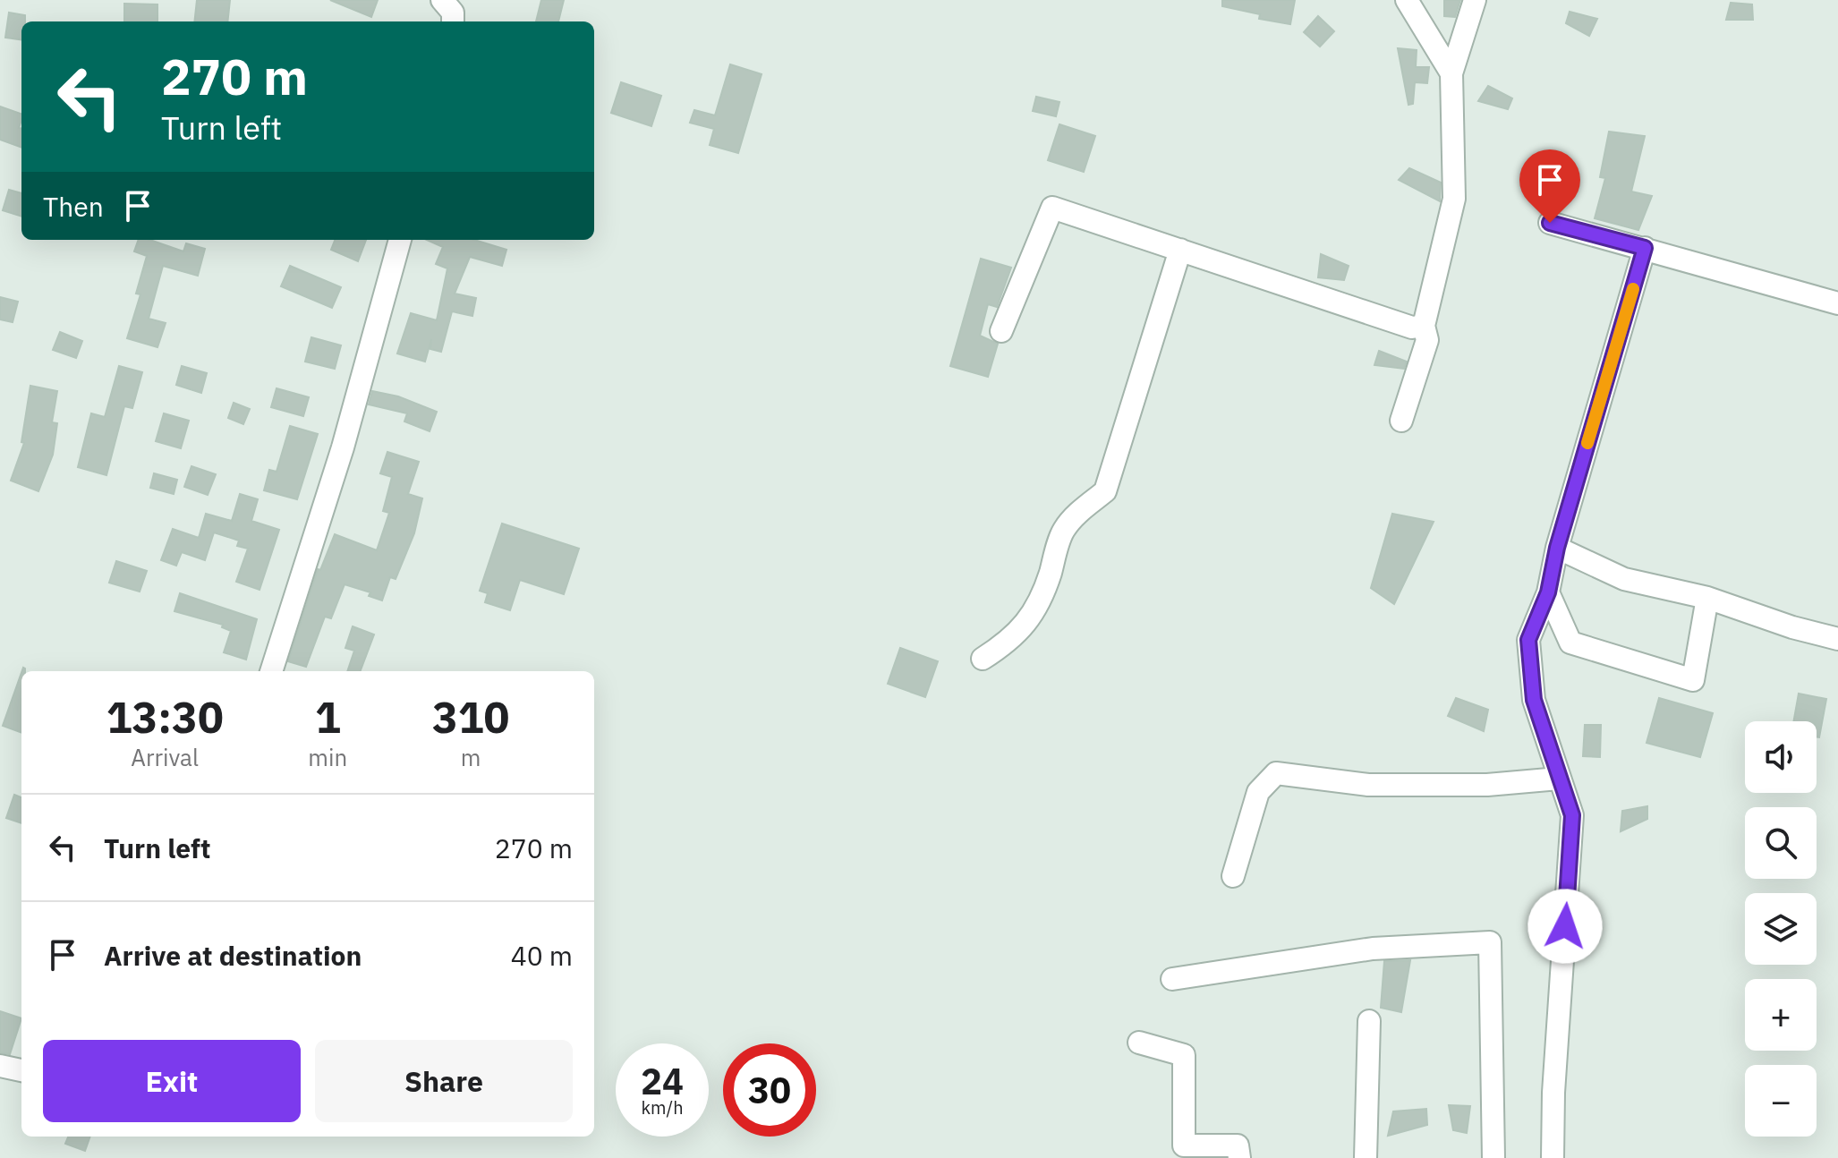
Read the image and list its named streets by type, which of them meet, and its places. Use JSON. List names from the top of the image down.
{
  "page": {
    "turn": ["270 m", "Turn left"],
    "then": "Then",
    "eta": [
      "13:30",
      "Arrival",
      "1",
      "min",
      "310",
      "m"
    ],
    "map_buttons": ["+", "−"],
    "list": [
      {
        "name": "Turn left",
        "value": "270 m"
      },
      {
        "name": "Arrive at destination",
        "value": "40 m"
      }
    ],
    "buttons": ["Exit", "Share"],
    "speed": "24 km/h",
    "limit": "30"
  }
}
